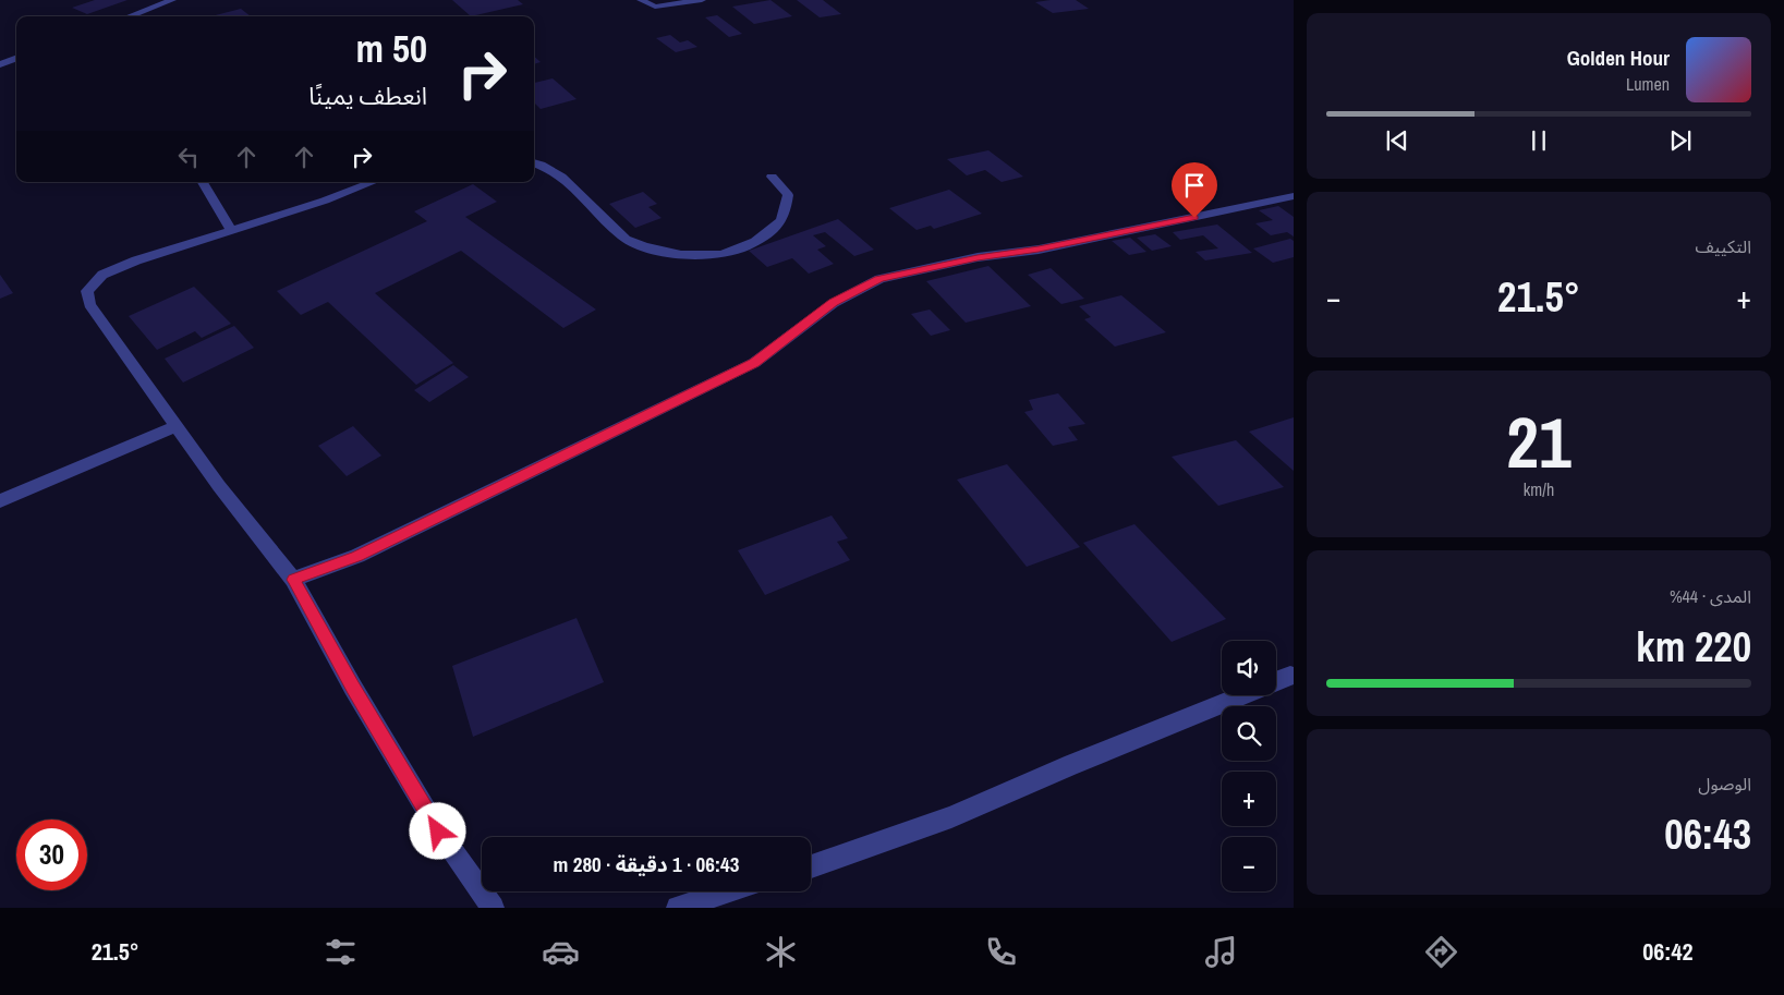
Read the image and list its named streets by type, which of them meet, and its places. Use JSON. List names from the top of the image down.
{
  "page": {
    "turn": ["50 m", "انعطف يمينًا"],
    "song": ["Golden Hour", "Lumen"],
    "tile": [
      "التكييف",
      ["21", "km/h"],
      ["المدى · 44%", "220 km"],
      ["الوصول", "06:43"]
    ],
    "heat": ["−", "21.5°", "+"],
    "map_buttons": ["+", "−"],
    "limit": "30",
    "trip": "06:43 · 1 دقيقة · 280 m",
    "tabs": ["06:42", "21.5°"]
  }
}
